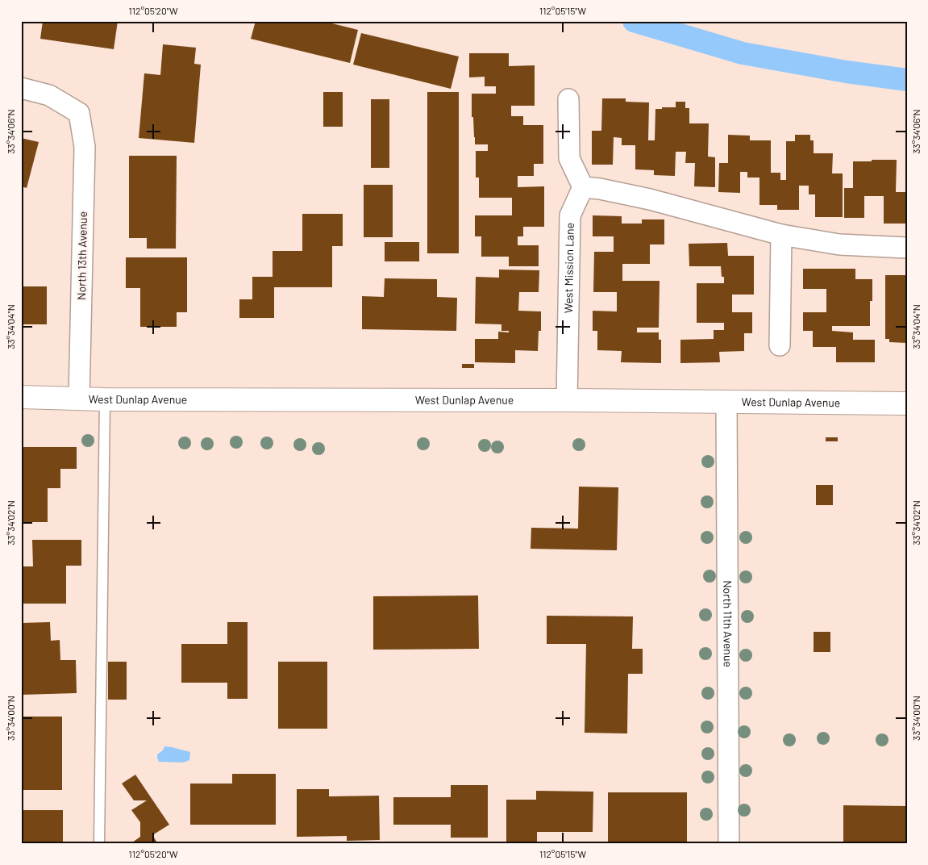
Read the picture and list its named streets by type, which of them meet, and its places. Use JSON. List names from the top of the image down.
{
  "streets": {
    "main road": ["West Dunlap Avenue"],
    "street": ["North 13th Avenue", "West Mission Lane", "North 11th Avenue"]
  },
  "crossings": [
    ["North 13th Avenue", "West Dunlap Avenue"],
    ["West Mission Lane", "West Dunlap Avenue"],
    ["West Dunlap Avenue", "North 11th Avenue"]
  ],
  "coordinates": [
    "112°05'20\"W",
    "112°05'15\"W",
    "33°34'06\"N",
    "33°34'04\"N",
    "33°34'02\"N",
    "33°34'00\"N"
  ]
}
